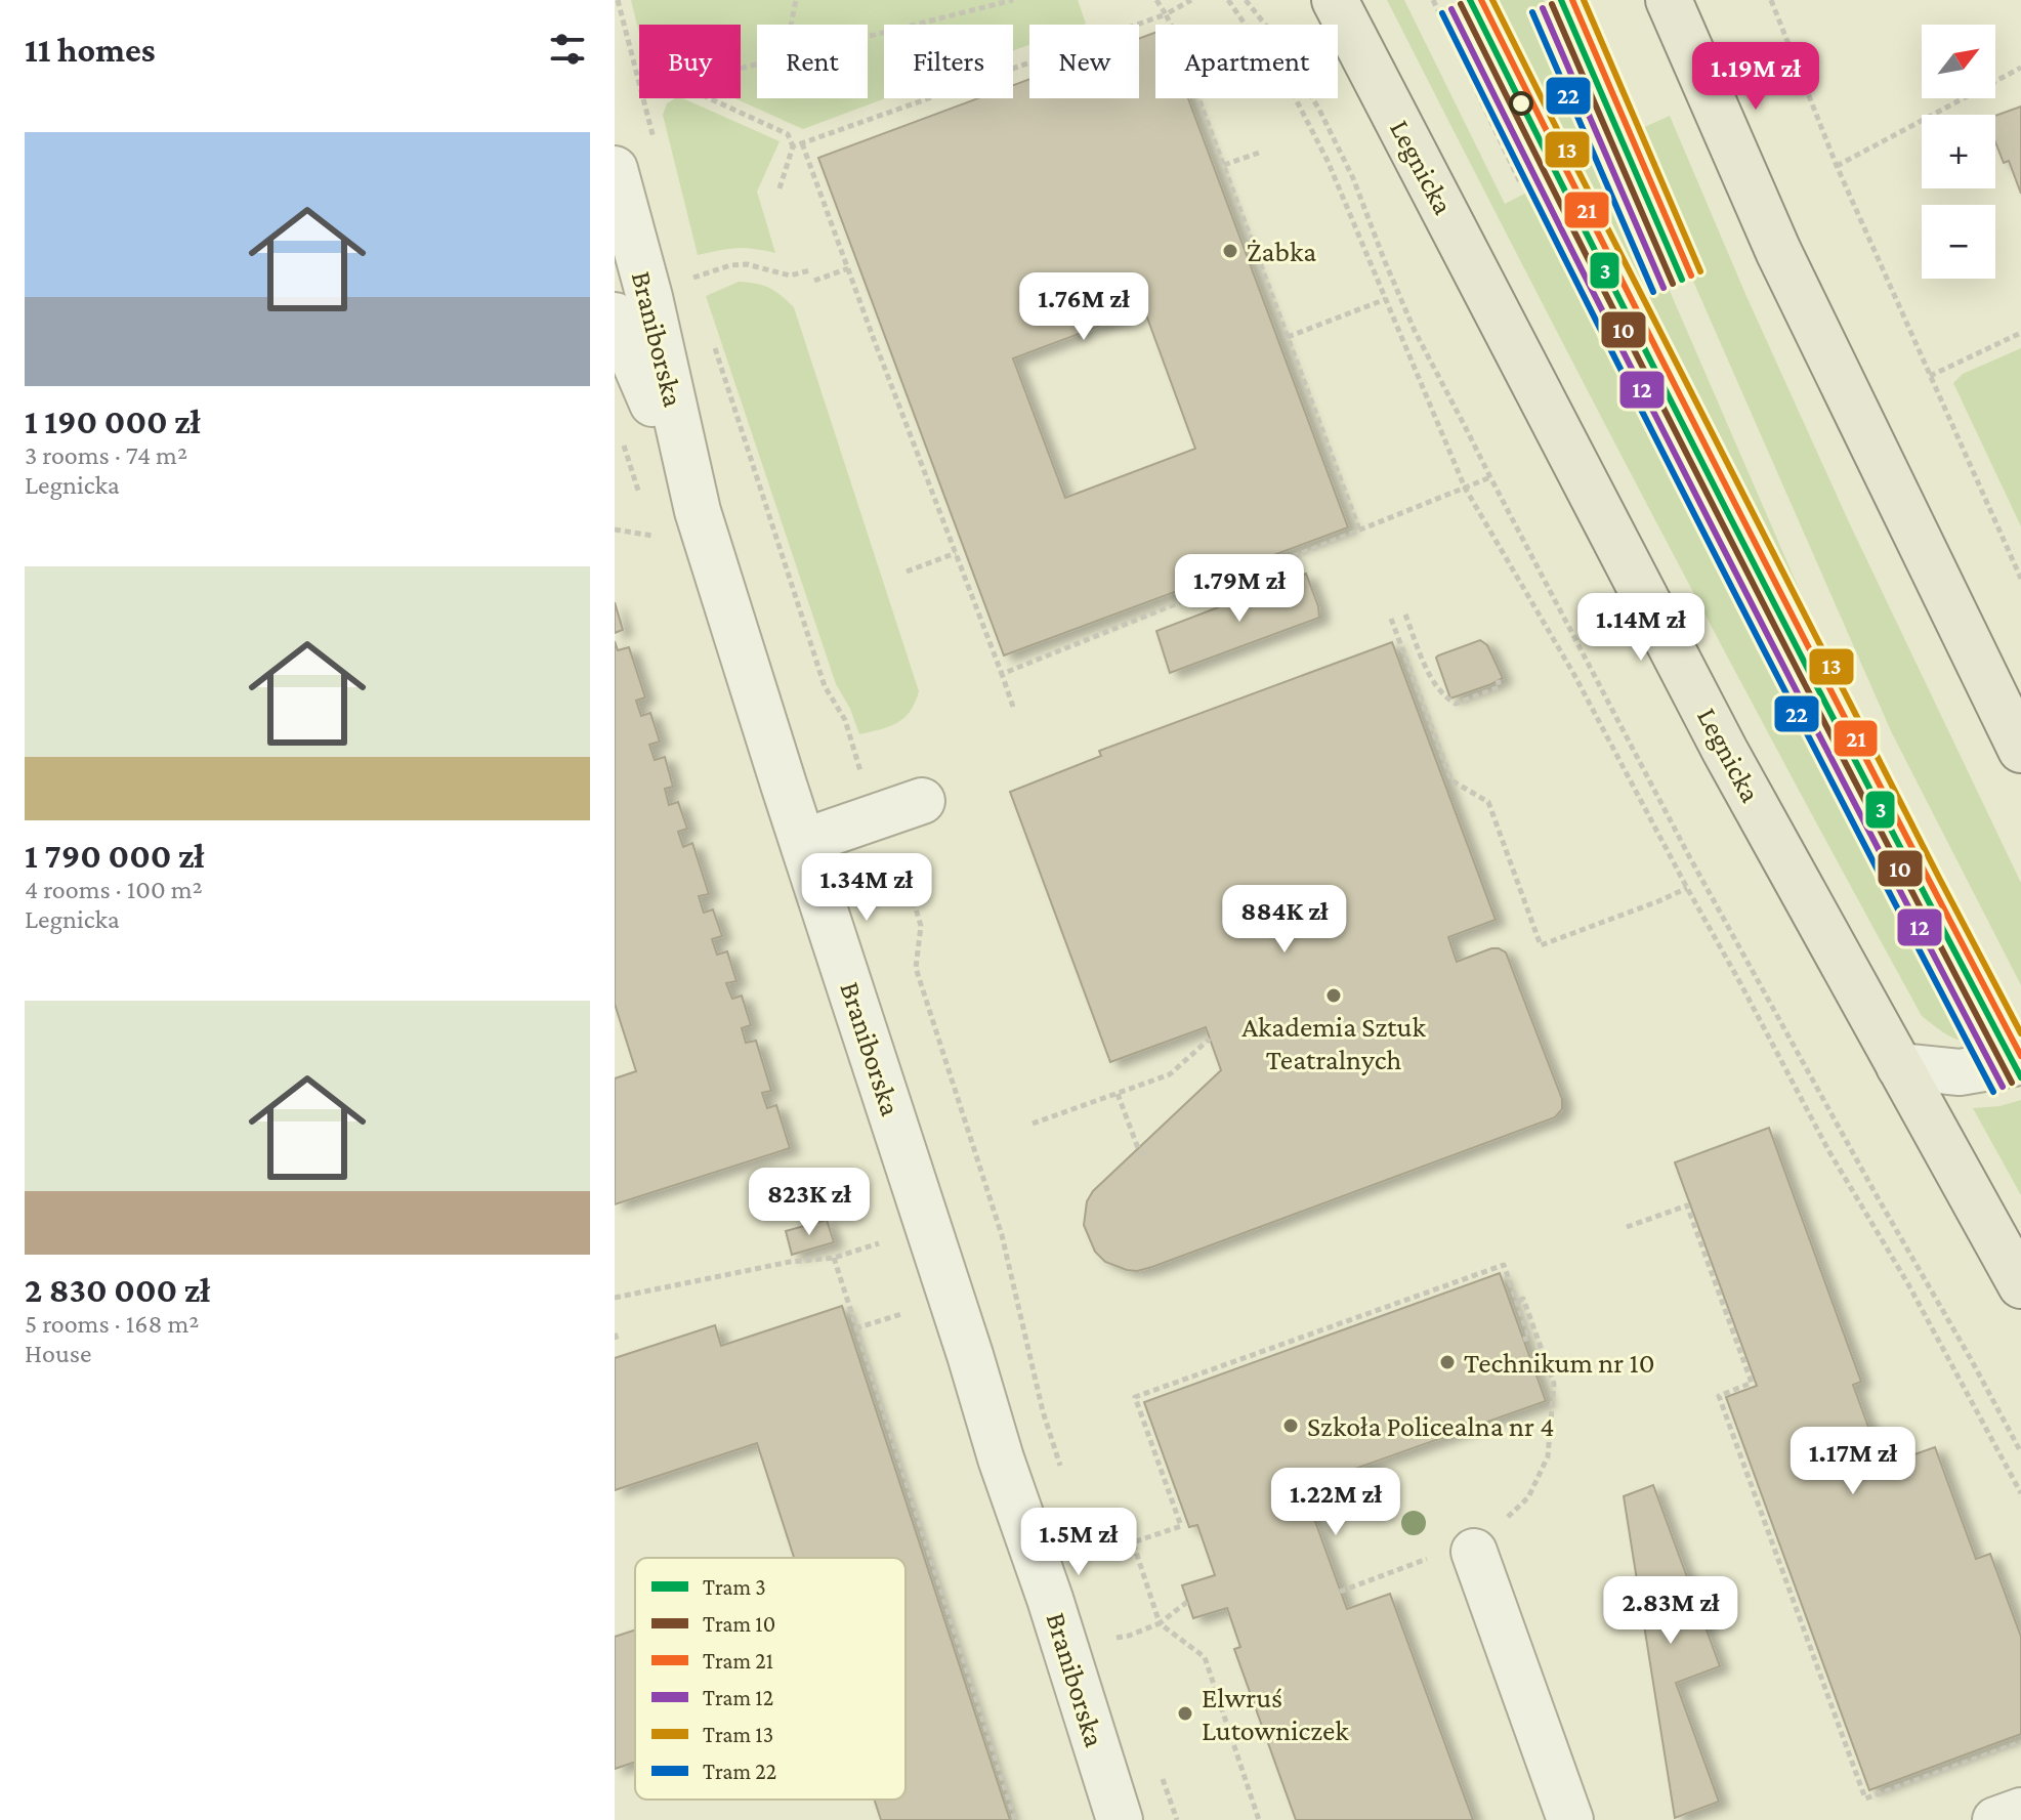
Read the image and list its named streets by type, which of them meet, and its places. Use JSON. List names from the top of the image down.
{
  "streets": {
    "main road": ["Legnicka"],
    "street": ["Braniborska"]
  },
  "places": [
    "Żabka",
    "Akademia Sztuk Teatralnych",
    "Technikum nr 10",
    "Szkoła Policealna nr 4",
    "Elwruś Lutowniczek"
  ],
  "lines": [
    "tram line 3",
    "tram line 21",
    "tram line 13",
    "tram line 10",
    "tram line 12",
    "tram line 22"
  ],
  "legend": [
    "Tram 3",
    "Tram 10",
    "Tram 21",
    "Tram 12",
    "Tram 13",
    "Tram 22"
  ],
  "north": "top right",
  "page": {
    "heading": "11 homes",
    "map_buttons": ["+", "−"],
    "chip": [
      "Buy",
      "Rent",
      "Filters",
      "New",
      "Apartment"
    ],
    "price": [
      "1.19M zł",
      "1.76M zł",
      "1.79M zł",
      "1.14M zł",
      "1.34M zł",
      "884K zł",
      "823K zł",
      "1.17M zł",
      "1.22M zł",
      "1.5M zł",
      "2.83M zł"
    ],
    "list": [
      {
        "name": "1 190 000 zł",
        "note": "3 rooms · 74 m² · Legnicka"
      },
      {
        "name": "1 790 000 zł",
        "note": "4 rooms · 100 m² · Legnicka"
      },
      {
        "name": "2 830 000 zł",
        "note": "5 rooms · 168 m² · House"
      }
    ]
  }
}
